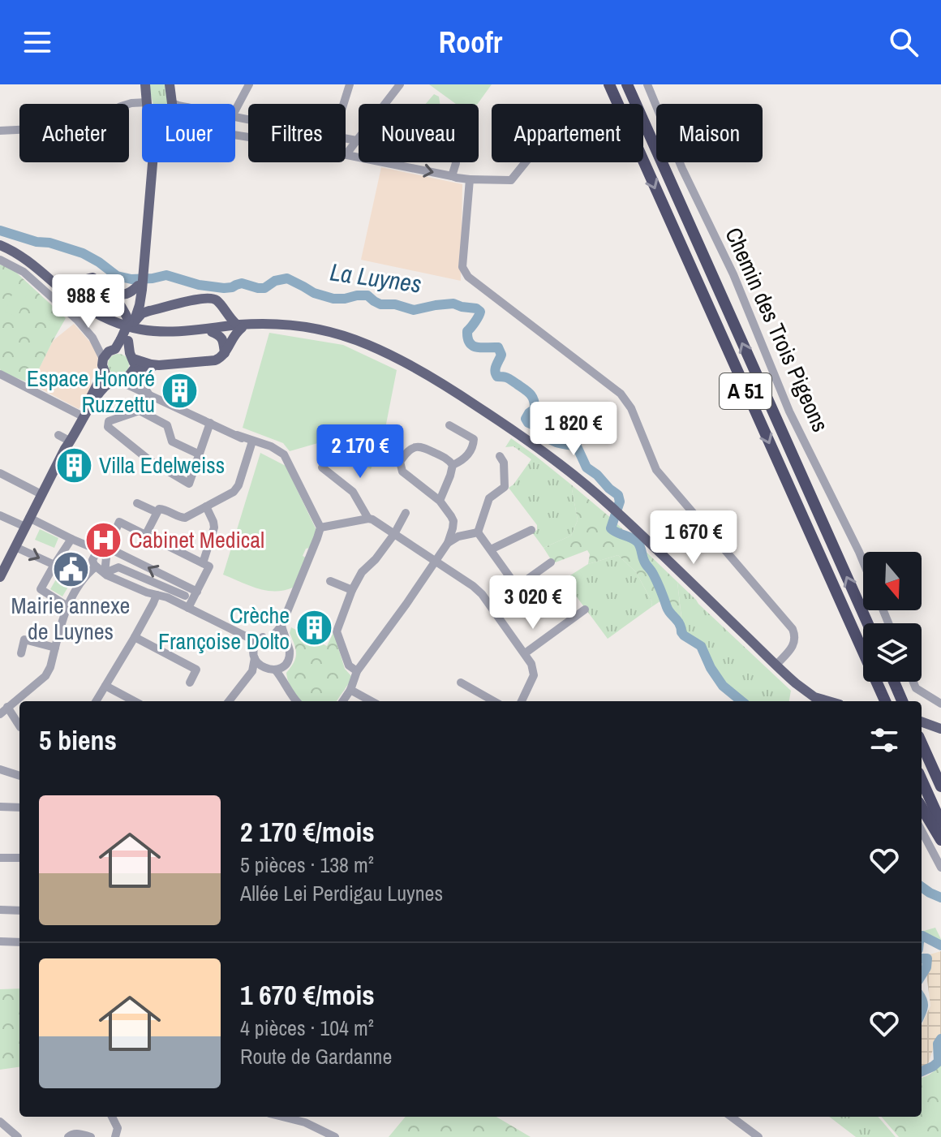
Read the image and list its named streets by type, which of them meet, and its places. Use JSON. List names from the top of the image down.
{
  "streets": {
    "highway": ["A 51"],
    "street": ["Chemin des Trois Pigeons"]
  },
  "water": ["La Luynes"],
  "places": {
    "building": ["Espace Honoré Ruzzettu", "Villa Edelweiss", "Crèche Françoise Dolto"],
    "hospital": ["Cabinet Medical"],
    "public building": ["Mairie annexe de Luynes"]
  },
  "north": "bottom",
  "page": {
    "header": "Roofr",
    "chip": [
      "Acheter",
      "Louer",
      "Filtres",
      "Nouveau",
      "Appartement",
      "Maison"
    ],
    "price": [
      "988 €",
      "1 820 €",
      "2 170 €",
      "1 670 €",
      "3 020 €"
    ],
    "heading": "5 biens",
    "list": [
      {
        "name": "2 170 €/mois",
        "note": "5 pièces · 138 m² · Allée Lei Perdigau Luynes"
      },
      {
        "name": "1 670 €/mois",
        "note": "4 pièces · 104 m² · Route de Gardanne"
      }
    ]
  }
}
